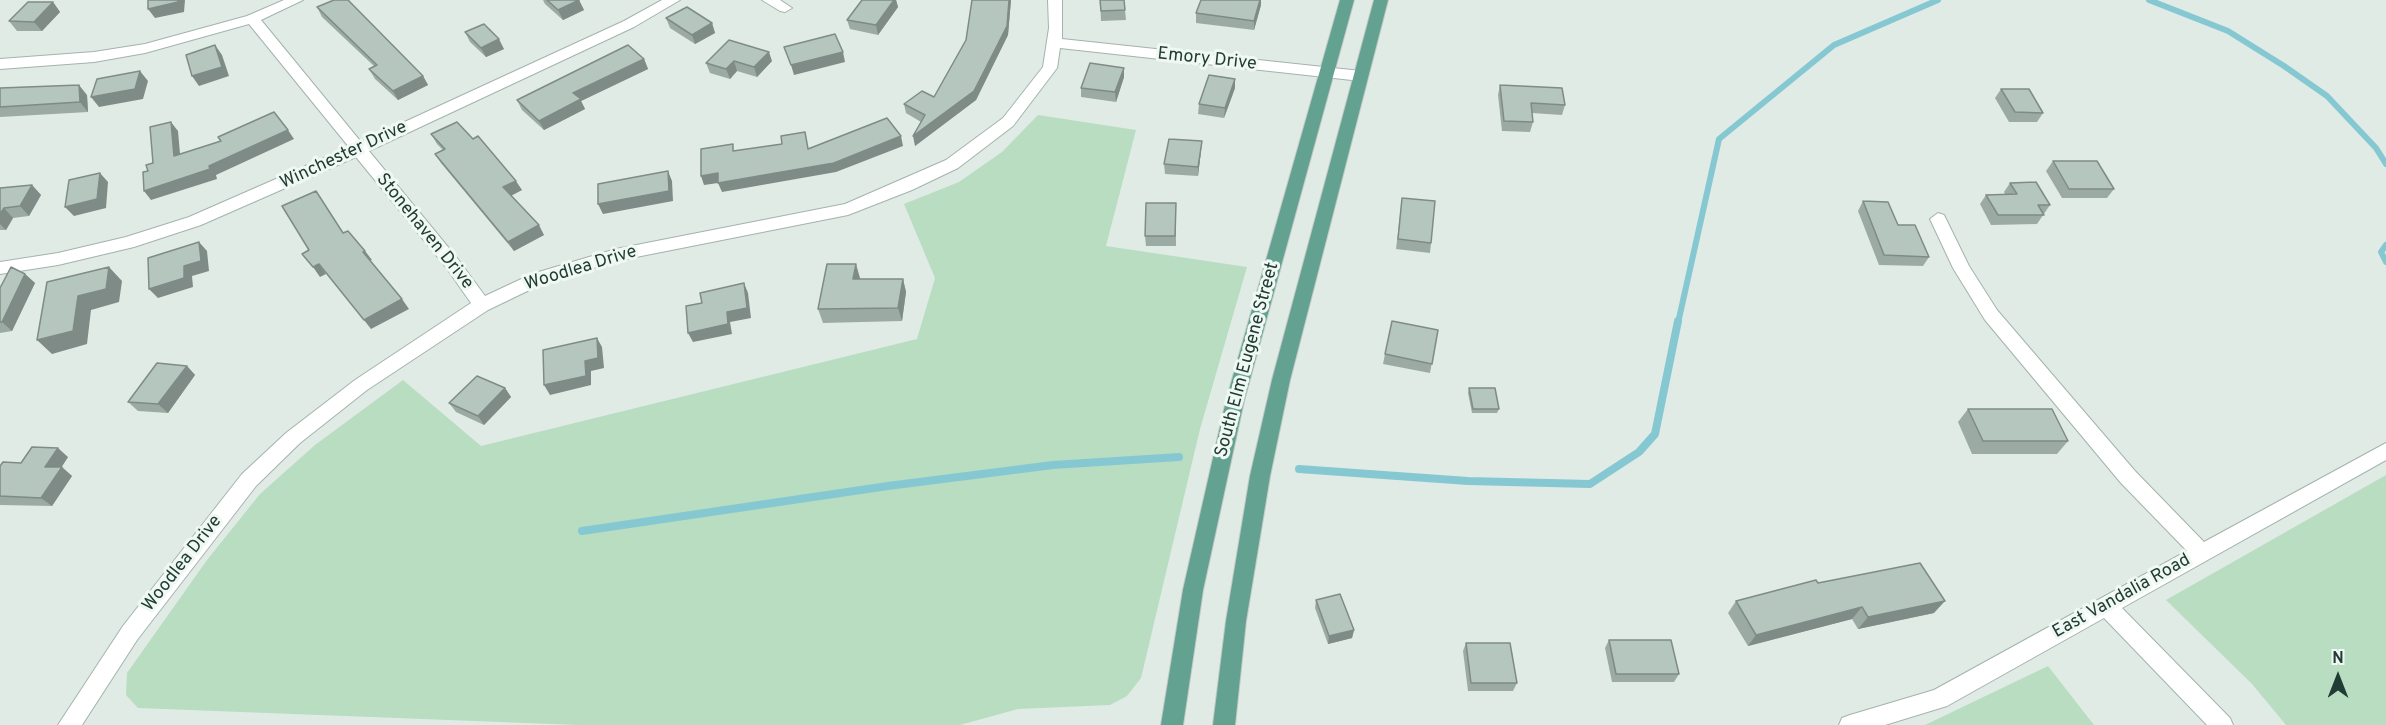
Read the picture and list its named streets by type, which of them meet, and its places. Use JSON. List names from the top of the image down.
{
  "streets": {
    "main road": ["South Elm Eugene Street"],
    "street": [
      "Emory Drive",
      "Winchester Drive",
      "Stonehaven Drive",
      "Woodlea Drive",
      "East Vandalia Road"
    ]
  },
  "crossings": [
    ["Emory Drive", "Woodlea Drive"],
    ["Emory Drive", "South Elm Eugene Street"],
    ["Winchester Drive", "Stonehaven Drive"],
    ["Stonehaven Drive", "Woodlea Drive"]
  ],
  "north": "top"
}
